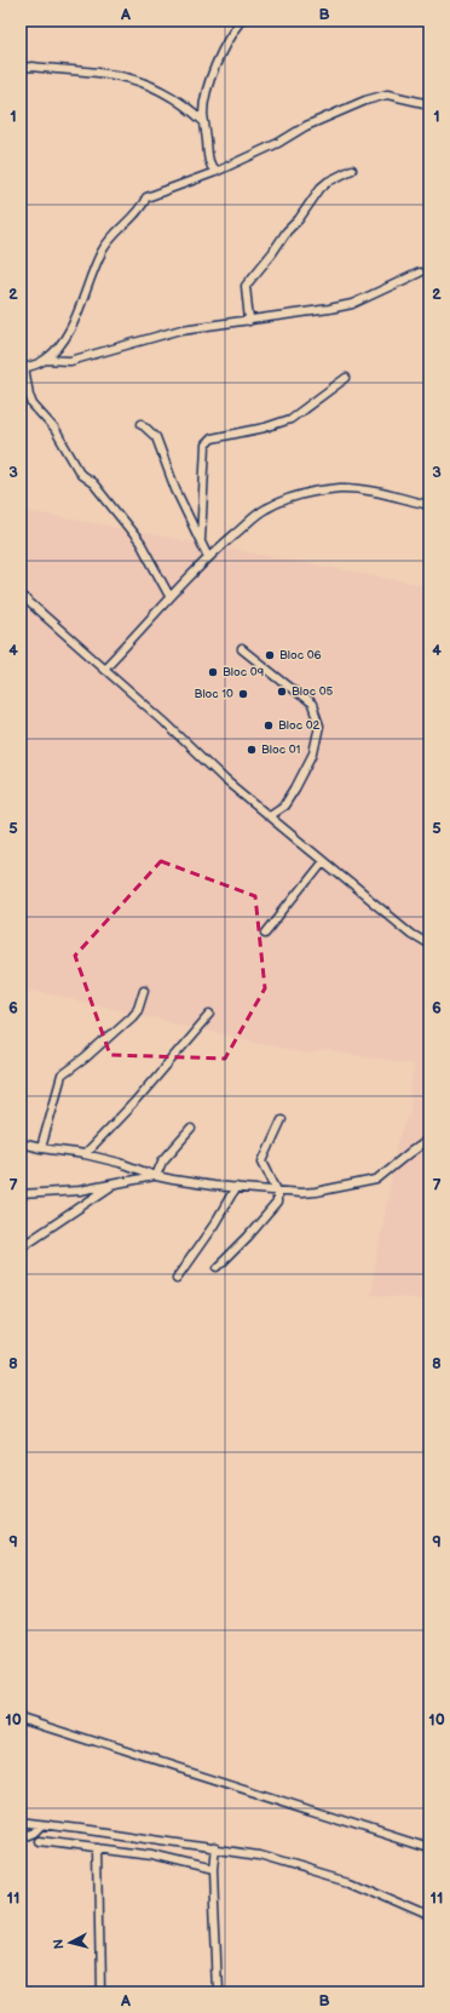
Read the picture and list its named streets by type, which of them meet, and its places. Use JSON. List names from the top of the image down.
{
  "places": [
    "Bloc 06",
    "Bloc 09",
    "Bloc 05",
    "Bloc 10",
    "Bloc 02",
    "Bloc 01"
  ],
  "north": "left",
  "grid": {
    "columns": ["A", "B"],
    "rows": [
      "1",
      "2",
      "3",
      "4",
      "5",
      "6",
      "7",
      "8",
      "9",
      "10",
      "11"
    ]
  }
}
